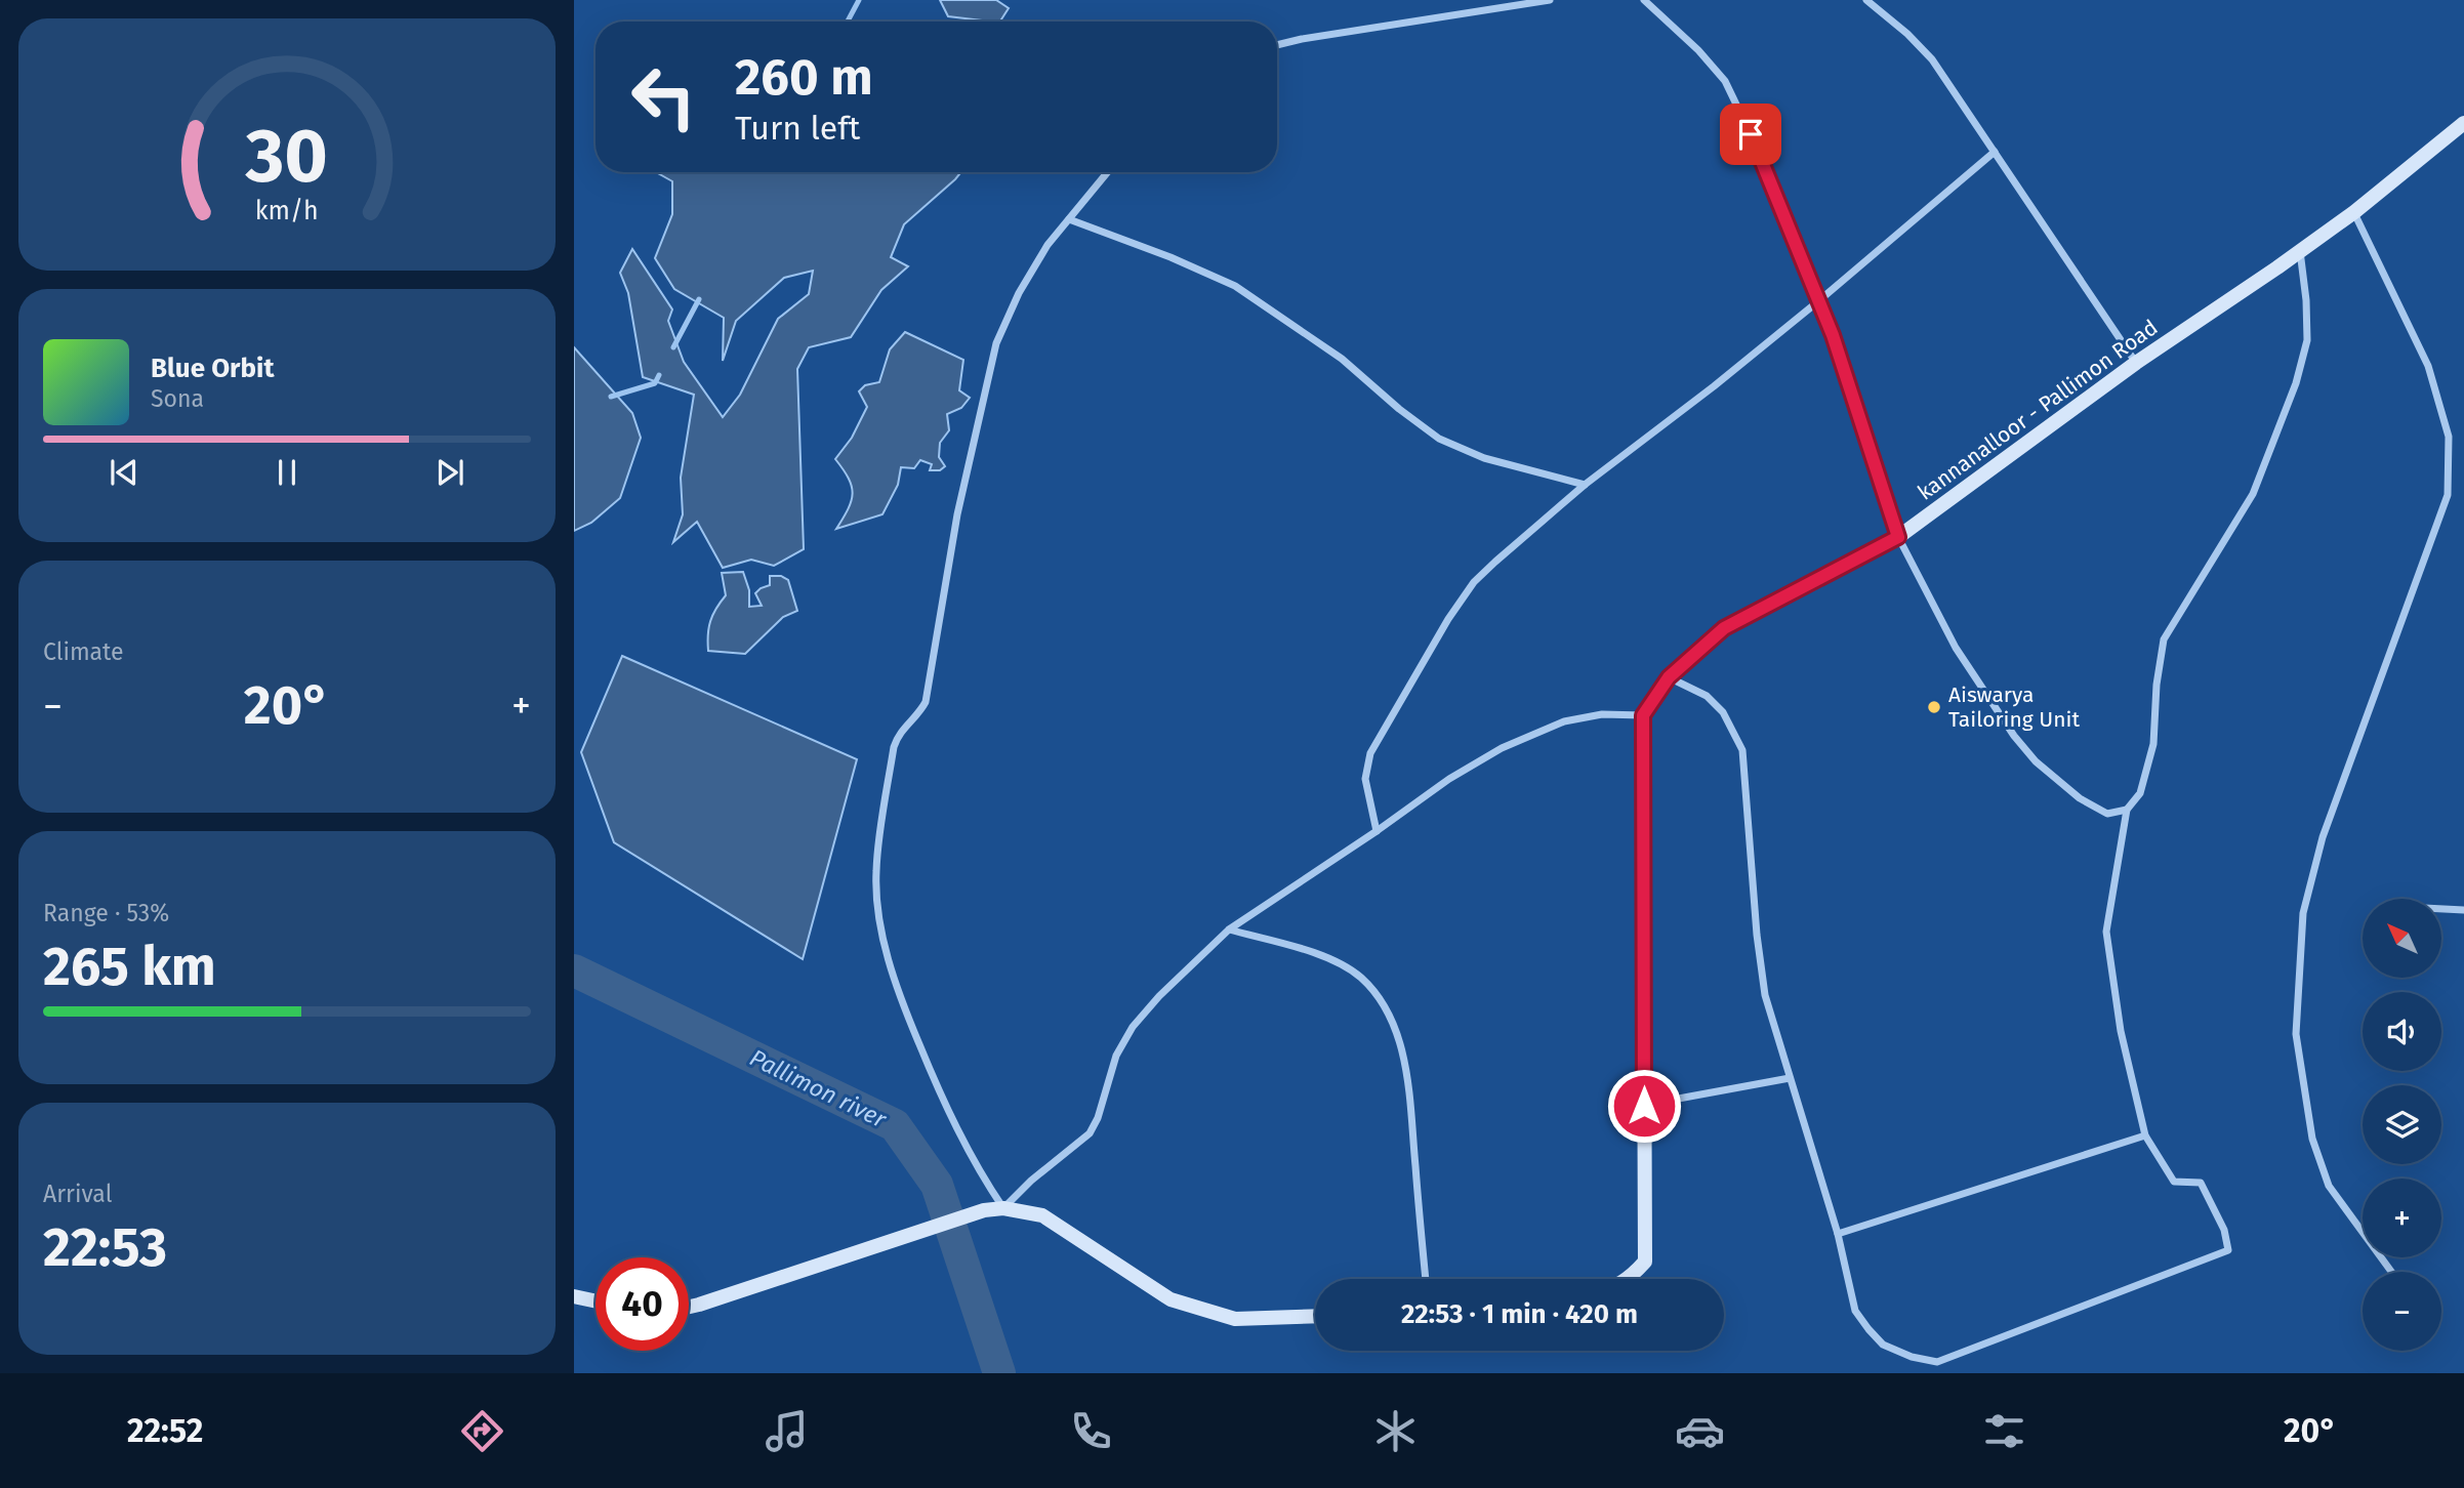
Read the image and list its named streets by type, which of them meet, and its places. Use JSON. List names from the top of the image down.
{
  "streets": {
    "street": ["kannanalloor - Pallimon Road"]
  },
  "water": ["Pallimon river"],
  "places": ["Aiswarya Tailoring Unit"],
  "north": "top left",
  "page": {
    "turn": ["260 m", "Turn left"],
    "song": ["Blue Orbit", "Sona"],
    "tile": [
      "Climate",
      ["Range · 53%", "265 km"],
      ["Arrival", "22:53"]
    ],
    "heat": ["−", "20°", "+"],
    "map_buttons": ["+", "−"],
    "limit": "40",
    "trip": "22:53 · 1 min · 420 m",
    "tabs": ["22:52", "20°"],
    "gauge": ["30", "km/h"]
  }
}
